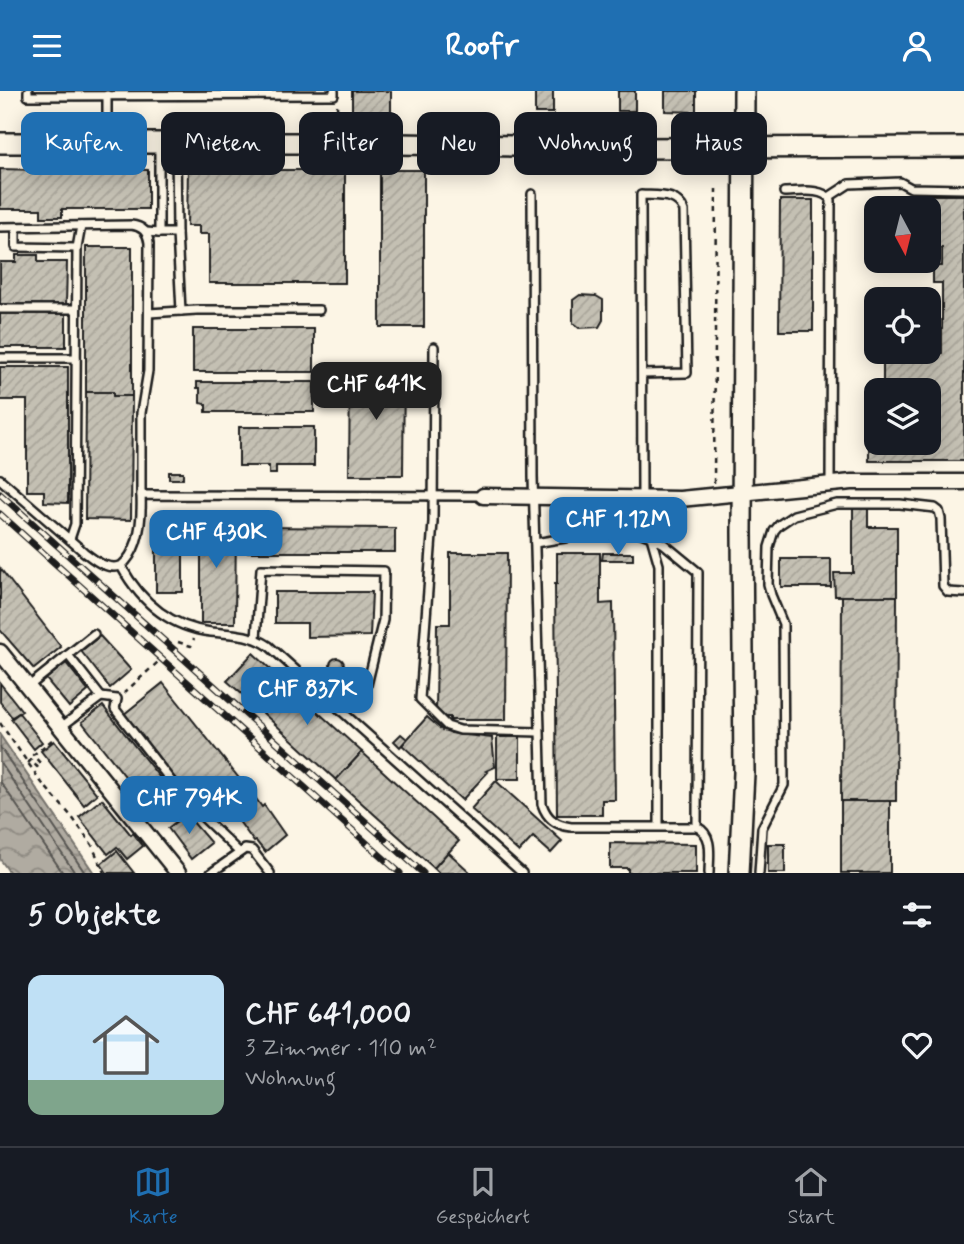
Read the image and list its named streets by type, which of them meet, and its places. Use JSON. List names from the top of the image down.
{
  "north": "bottom",
  "page": {
    "header": "Roofr",
    "chip": [
      "Kaufen",
      "Mieten",
      "Filter",
      "Neu",
      "Wohnung",
      "Haus"
    ],
    "price": [
      "CHF 641K",
      "CHF 1.12M",
      "CHF 430K",
      "CHF 837K",
      "CHF 794K"
    ],
    "heading": "5 Objekte",
    "list": [
      {
        "name": "CHF 641,000",
        "note": "3 Zimmer · 110 m² · Wohnung"
      }
    ],
    "tabs": ["Karte", "Gespeichert", "Start"]
  }
}
